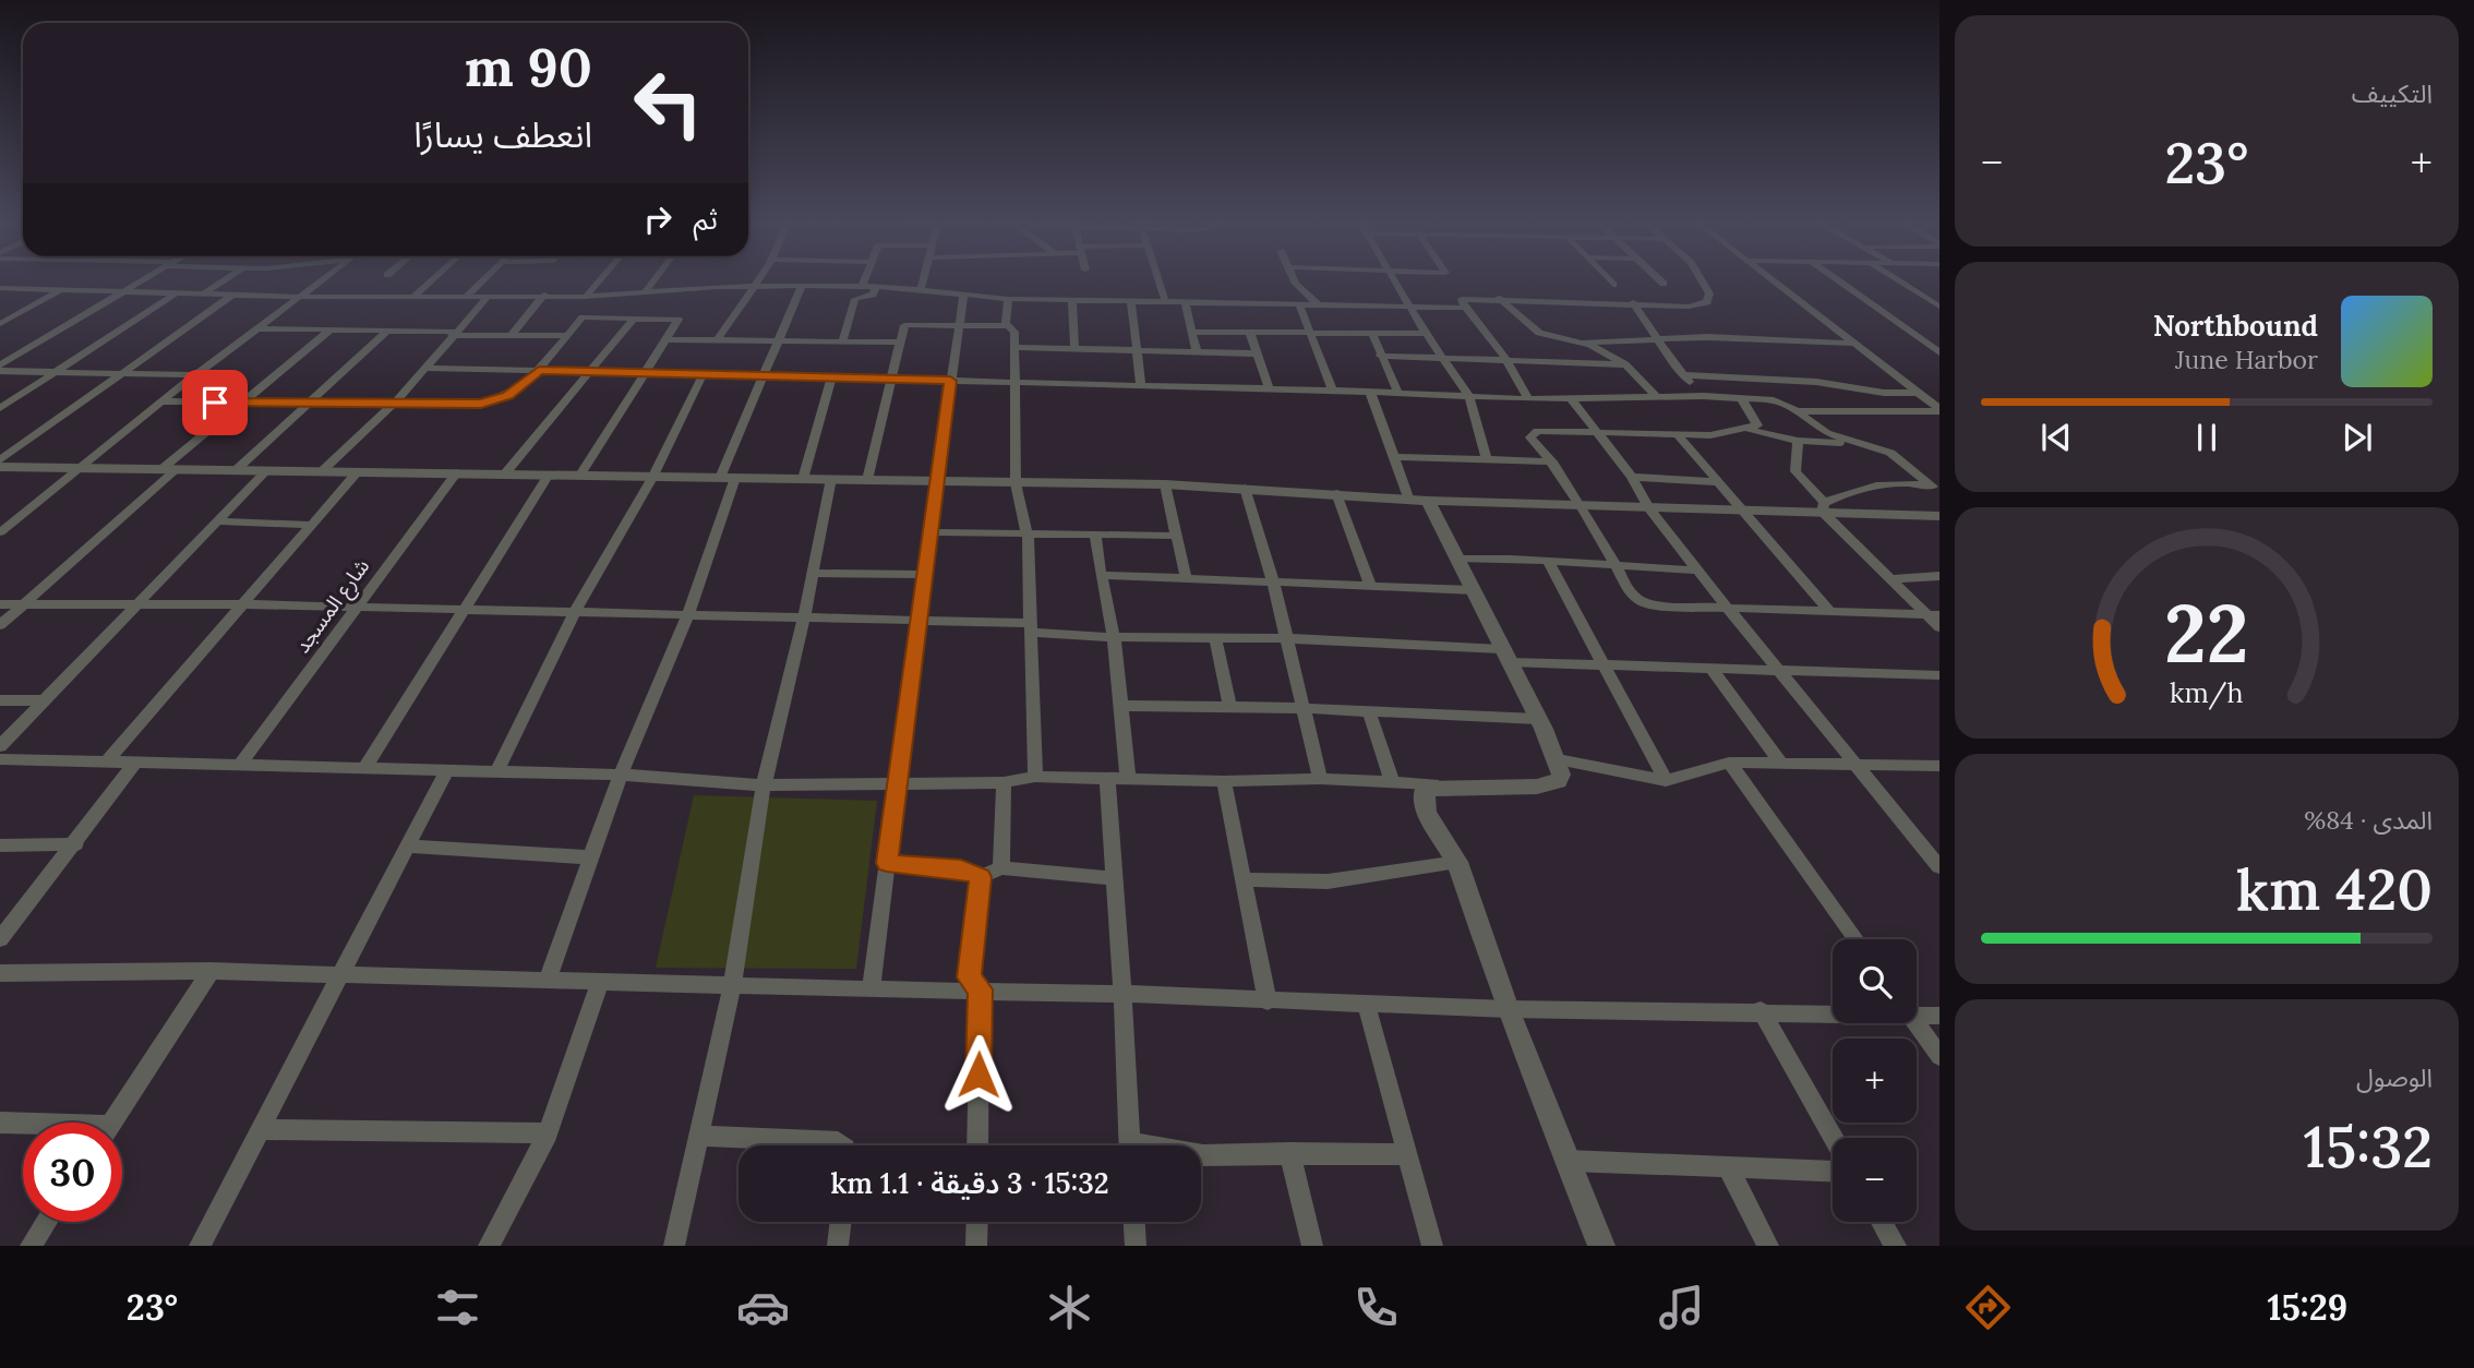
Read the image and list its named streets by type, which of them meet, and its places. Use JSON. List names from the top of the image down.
{
  "streets": {
    "street": ["شارع المسجد"]
  },
  "page": {
    "tile": [
      "التكييف",
      ["المدى · 84%", "420 km"],
      ["الوصول", "15:32"]
    ],
    "turn": ["90 m", "انعطف يسارًا"],
    "heat": ["−", "23°", "+"],
    "then": "ثم",
    "song": ["Northbound", "June Harbor"],
    "map_buttons": ["+", "−"],
    "limit": "30",
    "trip": "15:32 · 3 دقيقة · 1.1 km",
    "tabs": ["15:29", "23°"],
    "gauge": ["22", "km/h"]
  }
}
